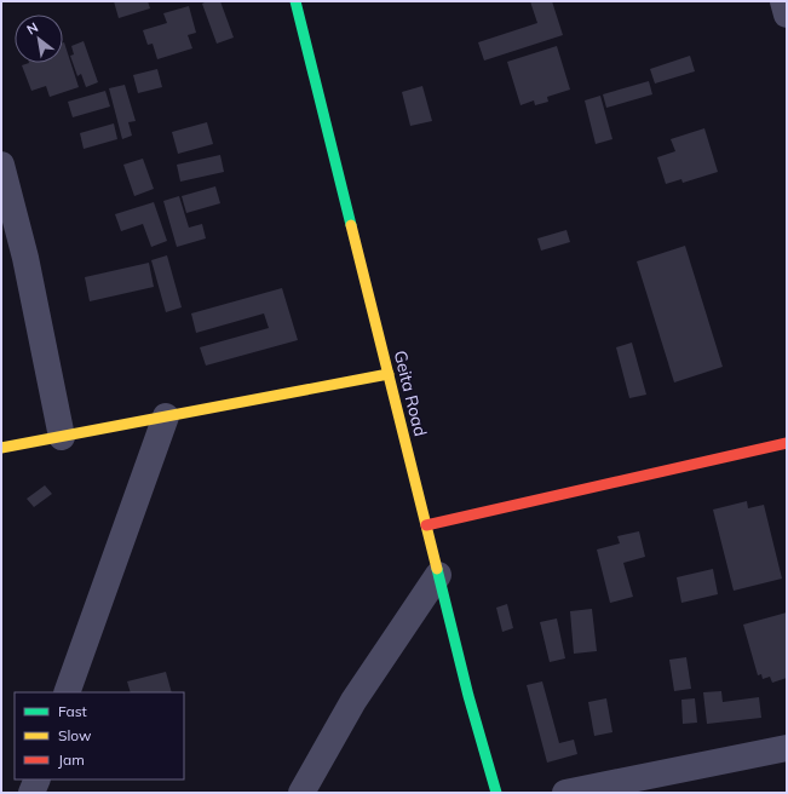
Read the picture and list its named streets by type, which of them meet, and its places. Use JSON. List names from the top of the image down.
{
  "streets": {
    "main road": ["Geita Road"]
  },
  "legend": ["Fast", "Slow", "Jam"],
  "north": "top left"
}
